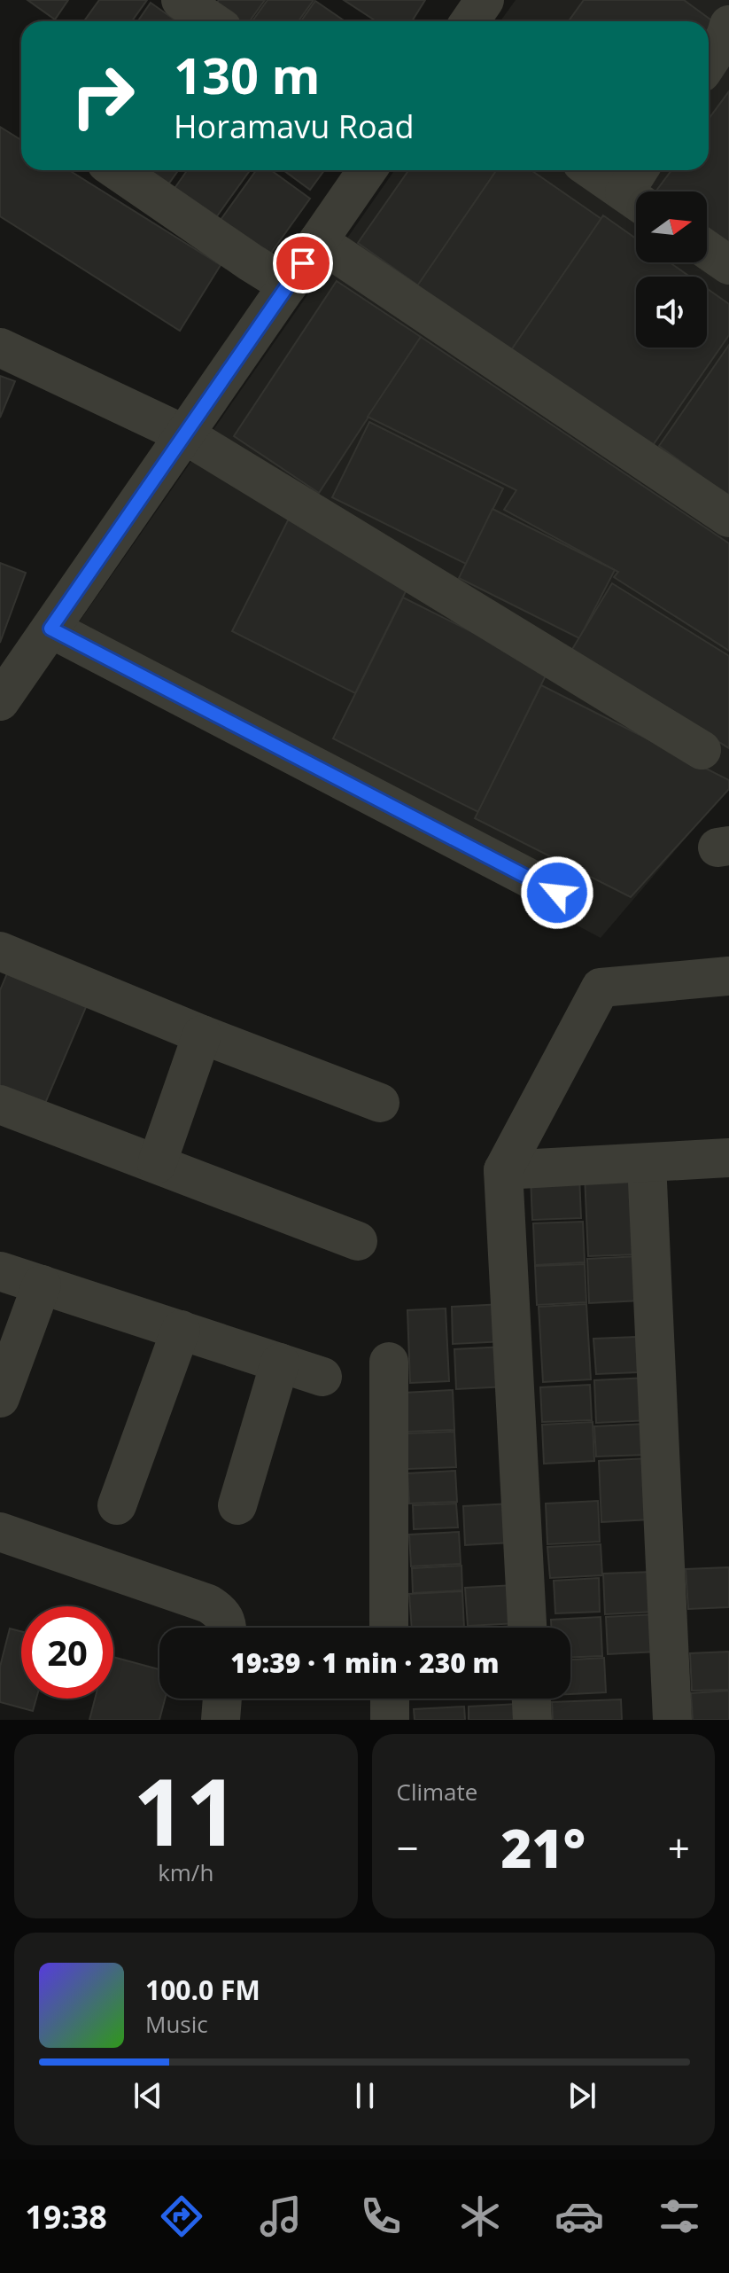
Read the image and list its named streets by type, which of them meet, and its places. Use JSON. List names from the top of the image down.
{
  "north": "right",
  "page": {
    "turn": ["130 m", "Horamavu Road"],
    "limit": "20",
    "trip": "19:39 · 1 min · 230 m",
    "tile": [
      ["11", "km/h"],
      "Climate"
    ],
    "heat": ["−", "21°", "+"],
    "song": ["100.0 FM", "Music"],
    "tabs": "19:38"
  }
}
